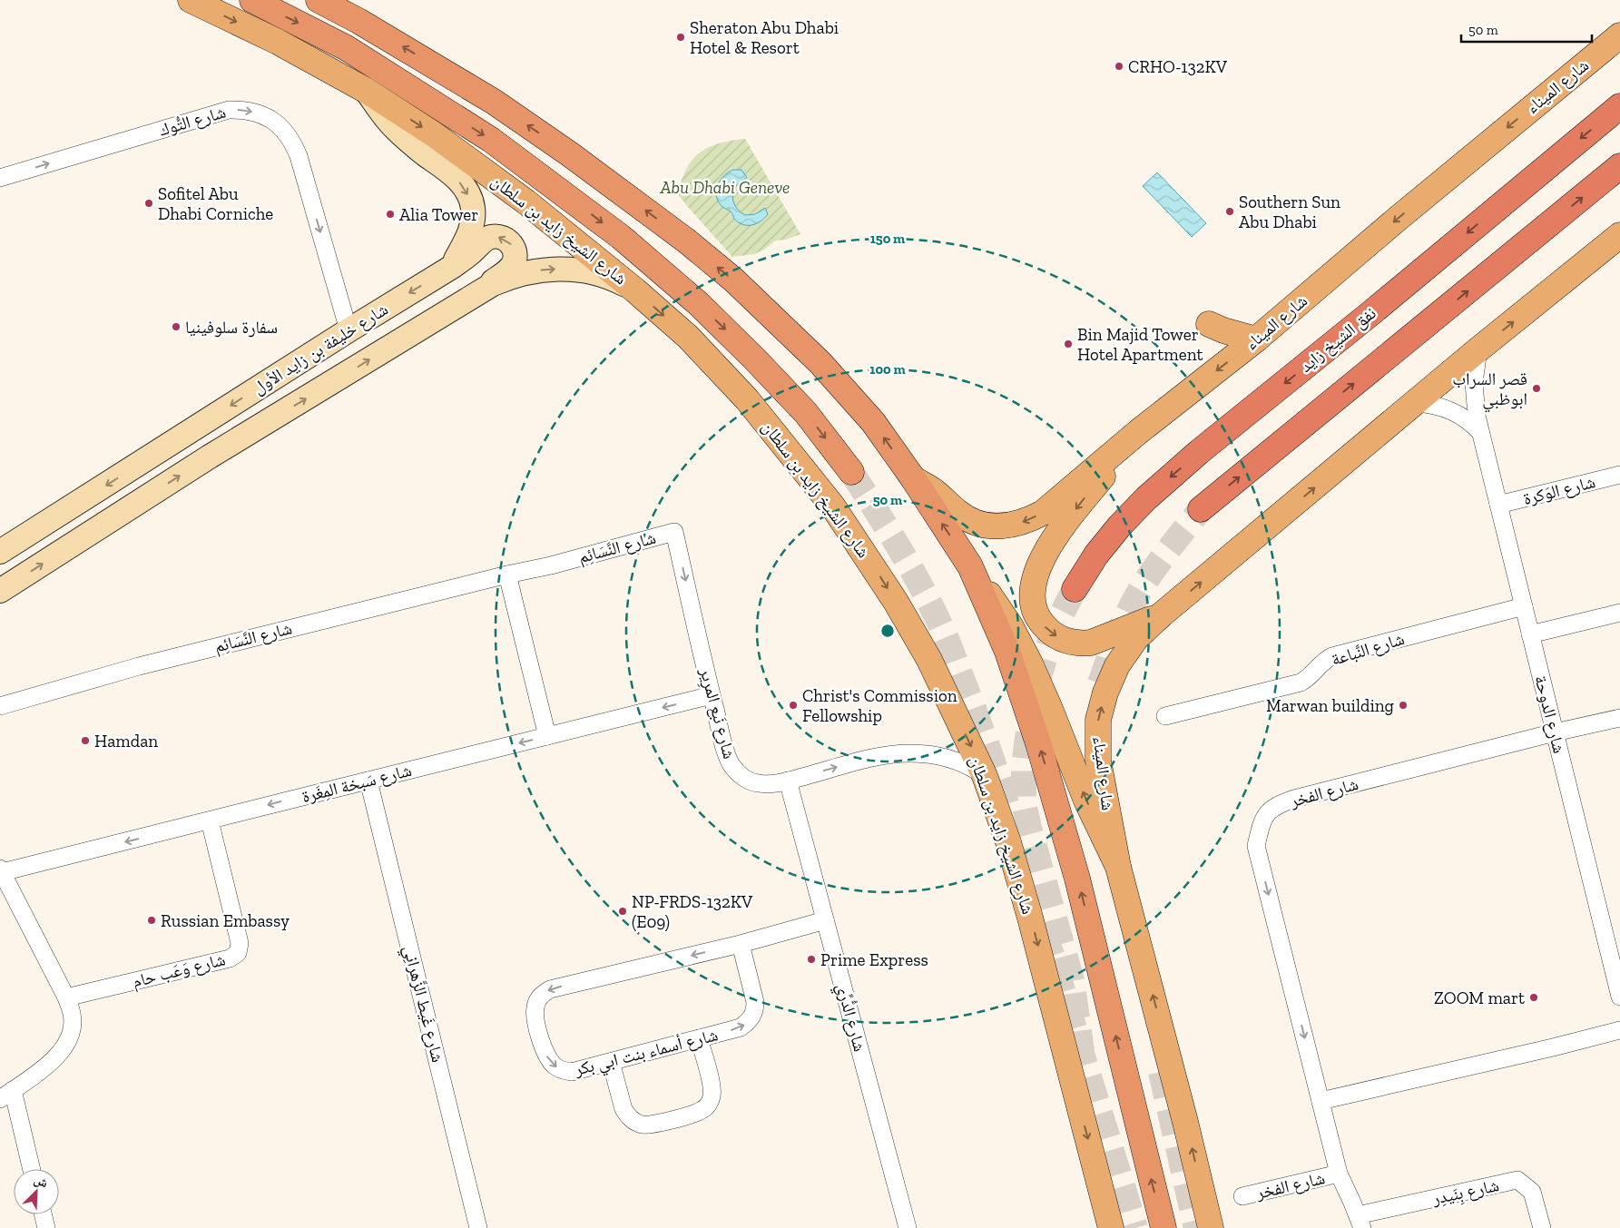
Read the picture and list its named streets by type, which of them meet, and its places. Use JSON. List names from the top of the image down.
{
  "streets": {
    "highway": ["نفق الشيخ زايد"],
    "main road": ["شارع الميناء", "شارع الشيخ زايد بن سلطان", "شارع خليفة بن زايد الأول"],
    "street": [
      "شارع التُّوك",
      "شارع الوَكرة",
      "شارع النَّسَائِم",
      "شارع النَّباعة",
      "شارع نَبع المرِير",
      "شارع الدوحة",
      "شارع سَبخة المِغَرة",
      "شارع الفخر",
      "شارع وَعَب حام",
      "شارع غَيط الزَّهرانِي",
      "شارع الدُّرِّي",
      "شارع أسماء بنت ابي بكر",
      "شارع بِنَيدِر"
    ]
  },
  "crossings": [
    ["شارع الميناء", "شارع الدوحة"],
    ["شارع التُّوك", "شارع خليفة بن زايد الأول"],
    ["شارع الشيخ زايد بن سلطان", "شارع خليفة بن زايد الأول"],
    ["شارع الشيخ زايد بن سلطان", "شارع نَبع المرِير"],
    ["شارع الوَكرة", "شارع الدوحة"],
    ["شارع النَّسَائِم", "شارع نَبع المرِير"],
    ["شارع النَّباعة", "شارع الدوحة"],
    ["شارع نَبع المرِير", "شارع سَبخة المِغَرة"],
    ["شارع نَبع المرِير", "شارع الدُّرِّي"],
    ["شارع الدوحة", "شارع الفخر"],
    ["شارع سَبخة المِغَرة", "شارع وَعَب حام"],
    ["شارع سَبخة المِغَرة", "شارع غَيط الزَّهرانِي"],
    ["شارع الفخر", "شارع بِنَيدِر"],
    ["شارع الدُّرِّي", "شارع أسماء بنت ابي بكر"]
  ],
  "one_way": ["شارع سَبخة المِغَرة"],
  "parks": ["Abu Dhabi Geneve"],
  "places": [
    "Sheraton Abu Dhabi Hotel & Resort",
    "CRHO-132KV",
    "Sofitel Abu Dhabi Corniche",
    "Southern Sun Abu Dhabi",
    "Alia Tower",
    "سفارة سلوفينيا",
    "Bin Majid Tower Hotel Apartment",
    "قصر السراب ابوظبي",
    "Christ's Commission Fellowship",
    "Marwan building",
    "Hamdan",
    "NP-FRDS-132KV (E09)",
    "Russian Embassy",
    "Prime Express",
    "ZOOM mart"
  ],
  "scale_bar": "50 m",
  "north": "top right",
  "rings": ["150 m", "100 m", "50 m"]
}
